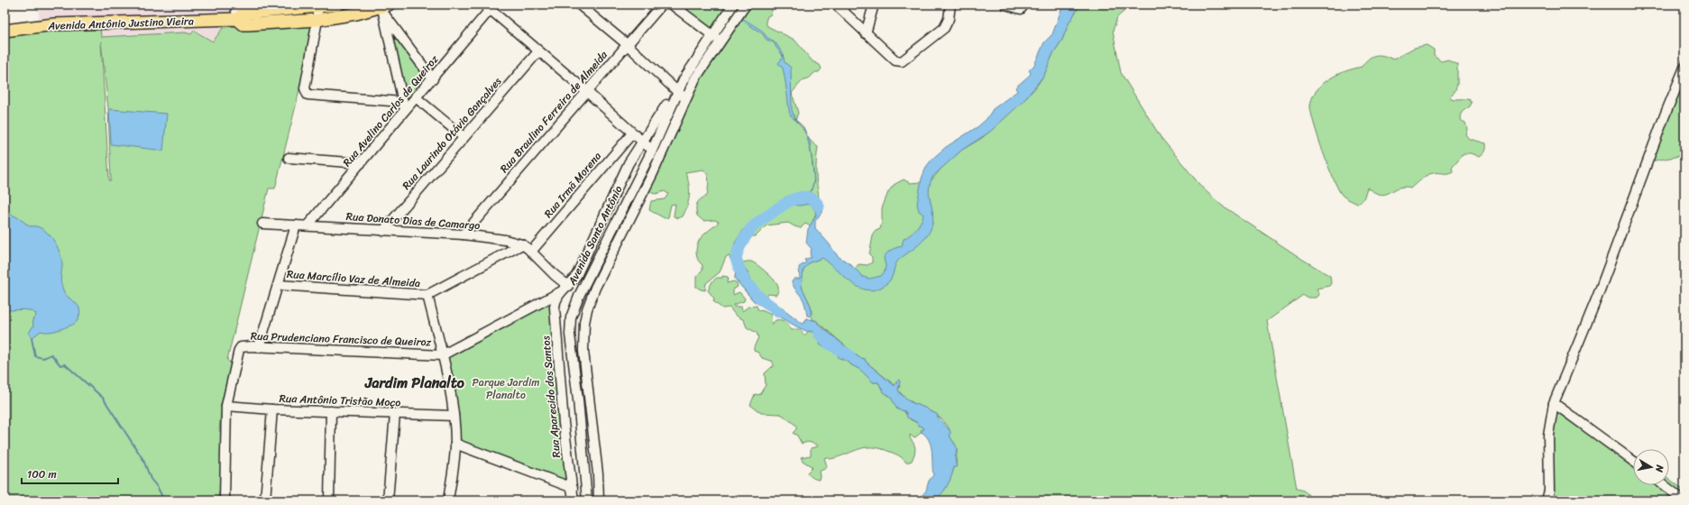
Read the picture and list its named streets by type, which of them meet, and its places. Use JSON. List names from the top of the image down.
{
  "streets": {
    "main road": ["Avenida Antônio Justino Vieira"],
    "street": [
      "Rua Avelino Carlos de Queiroz",
      "Rua Braulino Ferreira de Almeida",
      "Rua Laurindo Otávio Gonçalves",
      "Rua Irmã Morena",
      "Rua Donato Dias de Camargo",
      "Avenida Santo Antônio",
      "Rua Marcílio Vaz de Almeida",
      "Rua Prudenciano Francisco de Queiroz",
      "Rua Aparecido dos Santos",
      "Rua Antônio Tristão Moço"
    ]
  },
  "crossings": [
    ["Rua Avelino Carlos de Queiroz", "Rua Donato Dias de Camargo"],
    ["Rua Braulino Ferreira de Almeida", "Rua Donato Dias de Camargo"],
    ["Rua Laurindo Otávio Gonçalves", "Rua Donato Dias de Camargo"],
    ["Rua Irmã Morena", "Rua Donato Dias de Camargo"],
    ["Rua Prudenciano Francisco de Queiroz", "Rua Antônio Tristão Moço"]
  ],
  "districts": ["Jardim Planalto"],
  "parks": ["Parque Jardim Planalto"],
  "scale_bar": "100 m",
  "north": "right"
}
